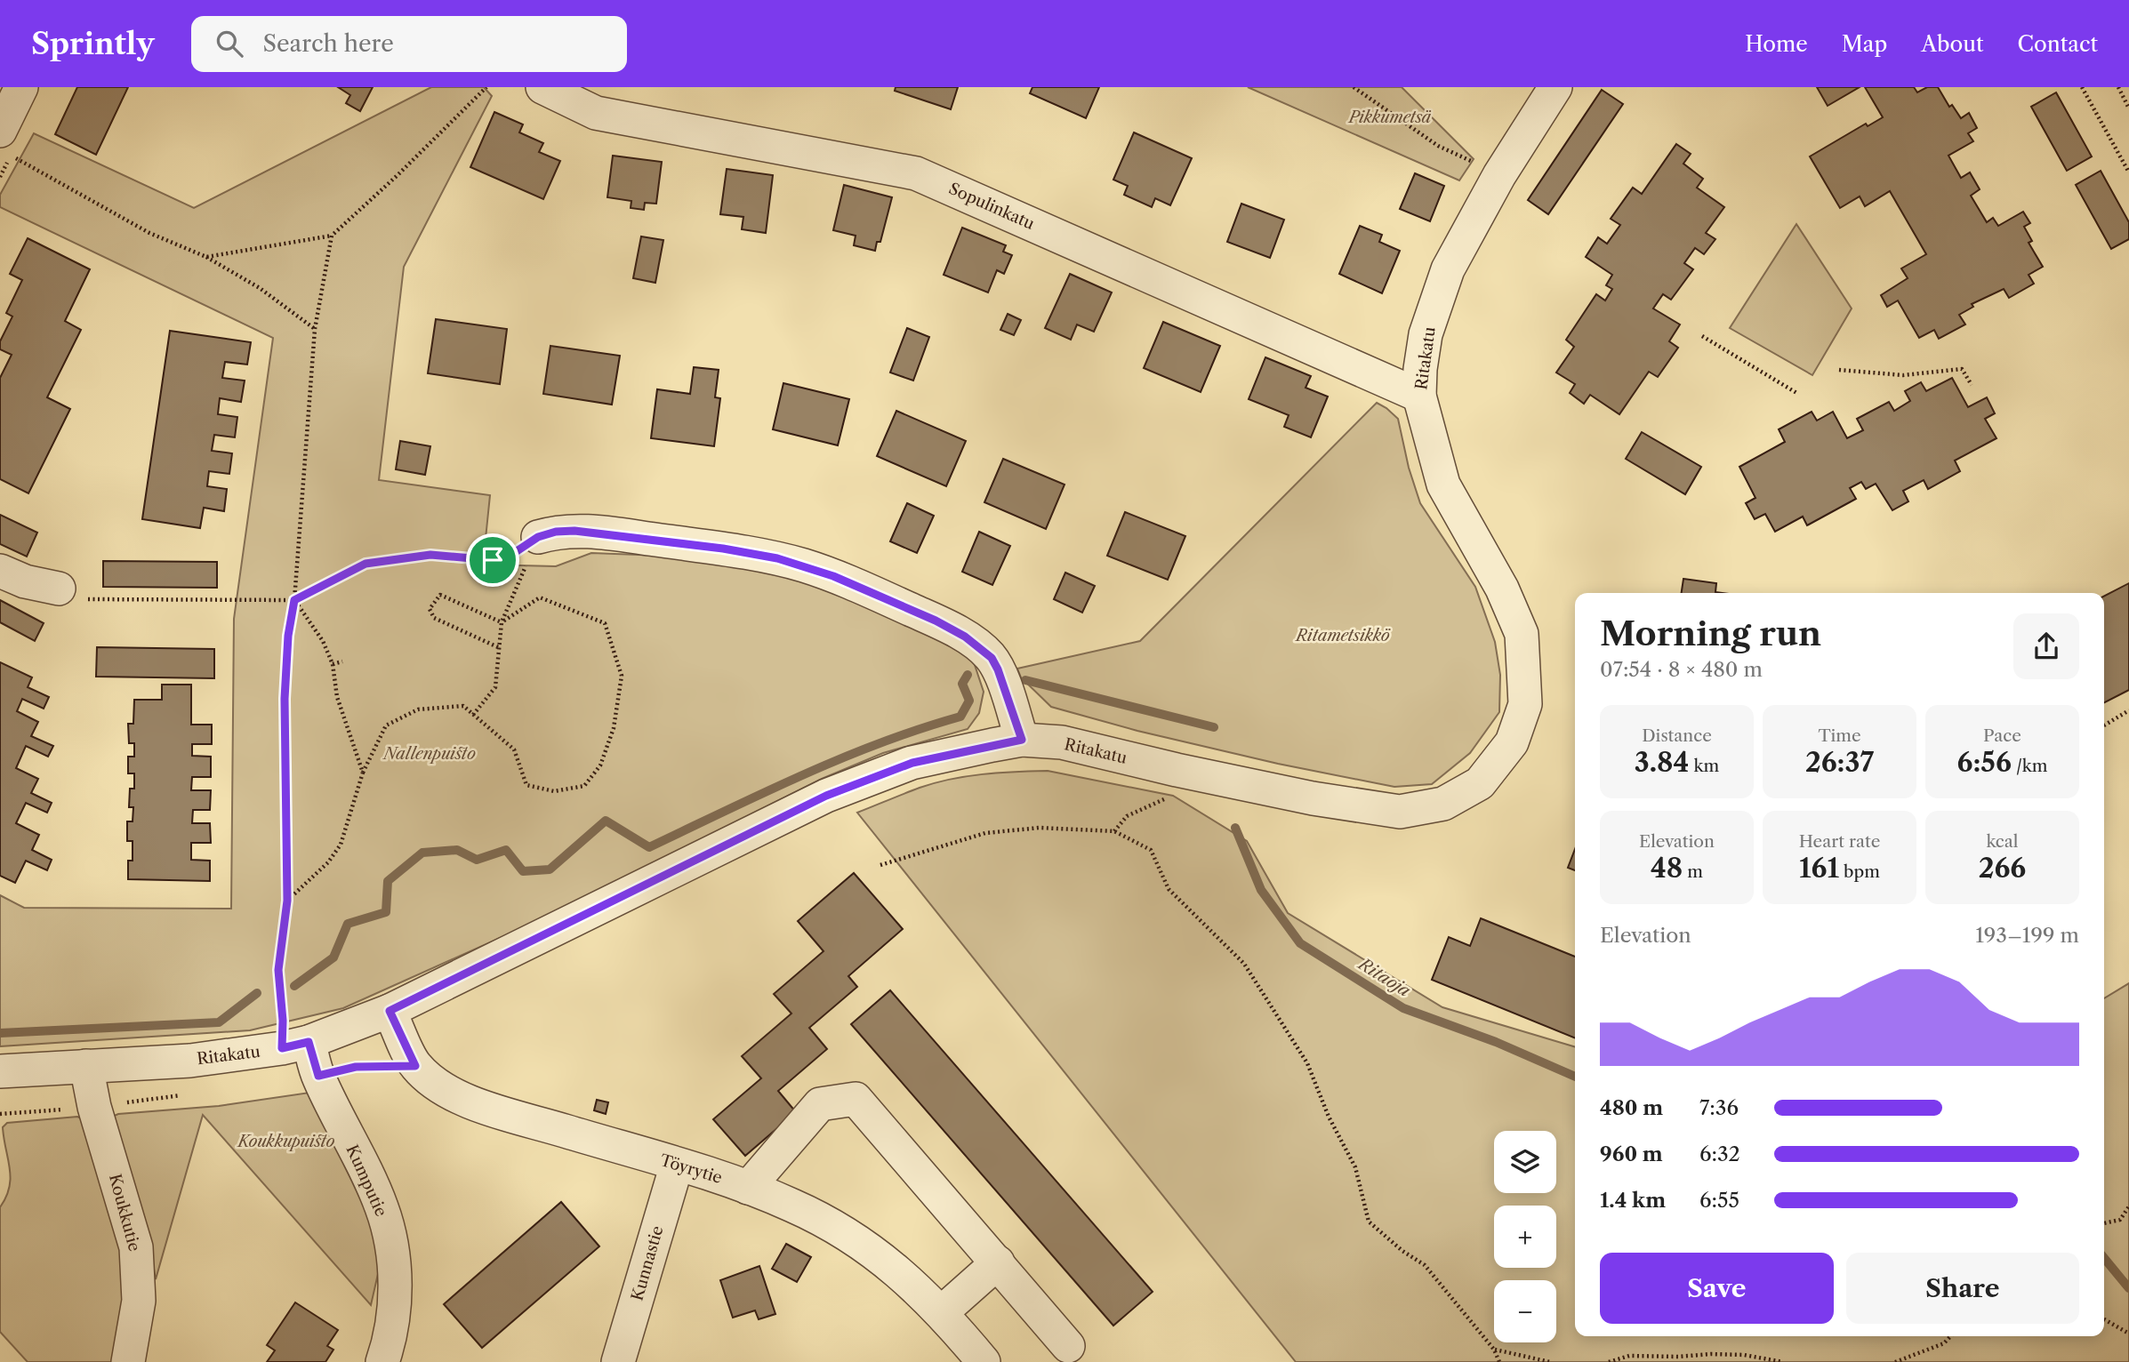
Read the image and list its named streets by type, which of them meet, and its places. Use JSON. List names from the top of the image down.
{
  "streets": {
    "street": [
      "Sopulinkatu",
      "Ritakatu",
      "Töyrytie",
      "Kumputie",
      "Koukkutie",
      "Kunnastie"
    ]
  },
  "crossings": [
    ["Sopulinkatu", "Ritakatu"],
    ["Ritakatu", "Töyrytie"],
    ["Ritakatu", "Kumputie"],
    ["Ritakatu", "Koukkutie"],
    ["Töyrytie", "Kunnastie"]
  ],
  "water": ["Ritaoja"],
  "parks": [
    "Pikkumetsä",
    "Ritametsikkö",
    "Nallenpuisto",
    "Koukkupuisto"
  ],
  "page": {
    "header": "Sprintly",
    "search": "Search here",
    "nav": [
      "Home",
      "Map",
      "About",
      "Contact"
    ],
    "heading": ["Morning run", "07:54 · 8 × 480 m"],
    "stats": [
      ["Distance", "3.84 km"],
      ["Time", "26:37"],
      ["Pace", "6:56 /km"],
      ["Elevation", "48 m"],
      ["Heart rate", "161 bpm"],
      ["kcal", "266"]
    ],
    "chart": ["Elevation", "193–199 m"],
    "list": [
      {
        "name": "480 m",
        "note": "7:36"
      },
      {
        "name": "960 m",
        "note": "6:32"
      },
      {
        "name": "1.4 km",
        "note": "6:55"
      }
    ],
    "map_buttons": ["+", "−"],
    "buttons": ["Save", "Share"]
  }
}
